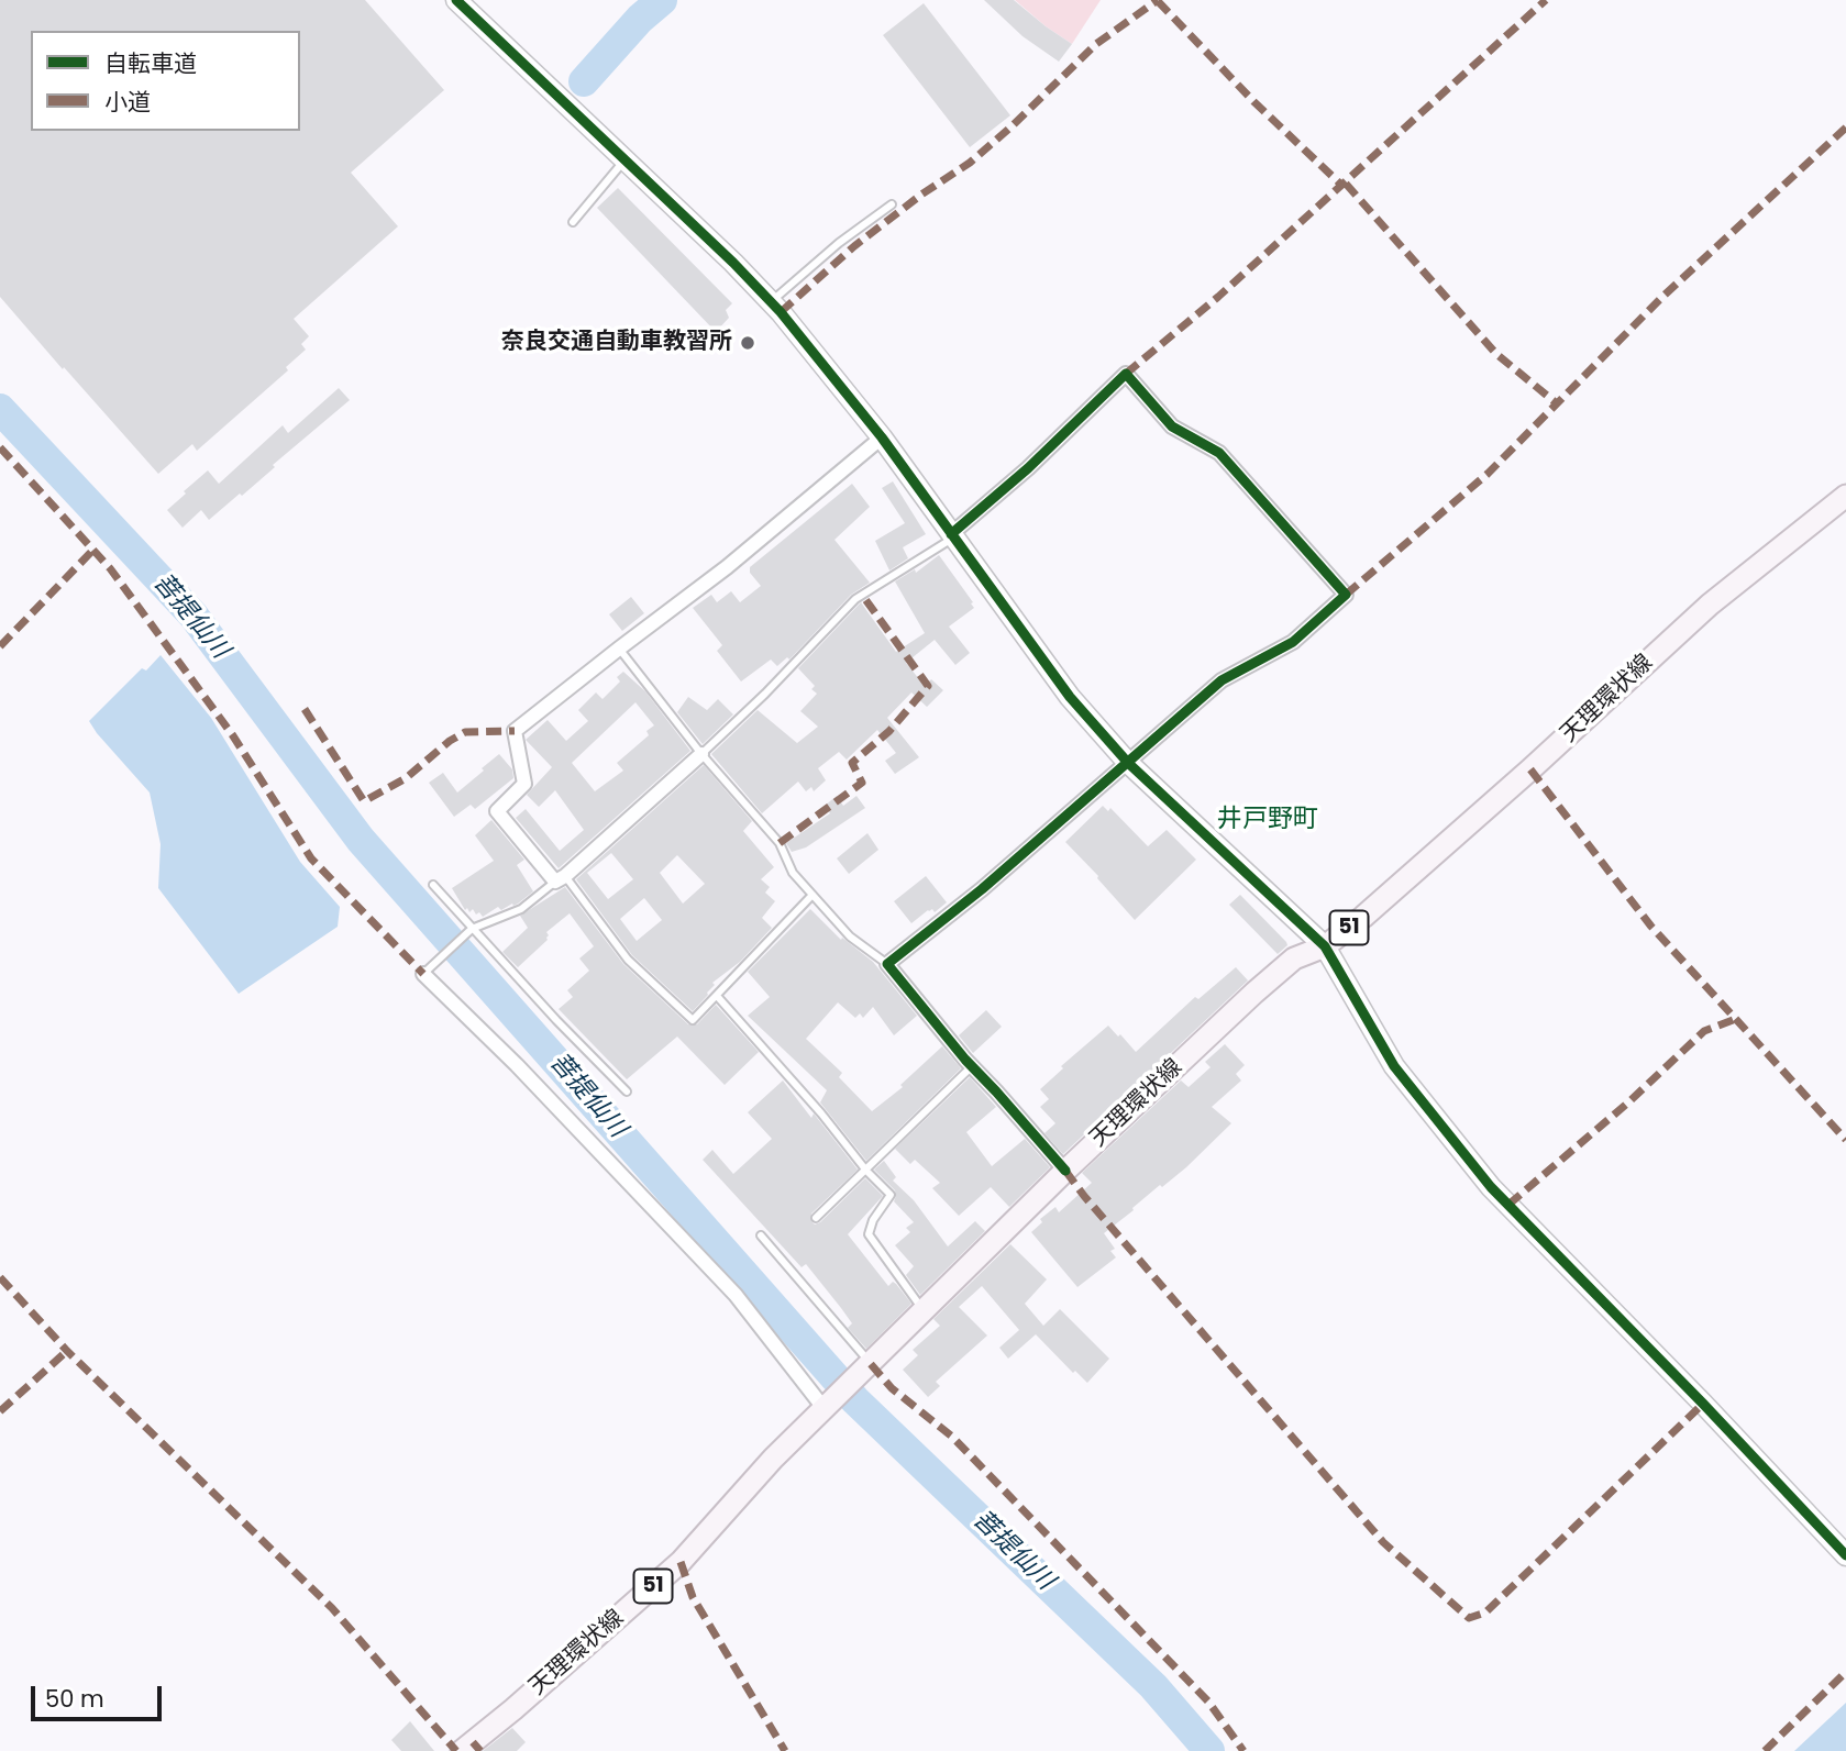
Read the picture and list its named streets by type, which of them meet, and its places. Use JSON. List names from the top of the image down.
{
  "streets": {
    "main road": ["天理環状線", "51"]
  },
  "districts": ["井戸野町"],
  "water": ["菩提仙川"],
  "places": ["奈良交通自動車教習所"],
  "legend": ["自転車道", "小道"],
  "scale_bar": "50 m"
}
